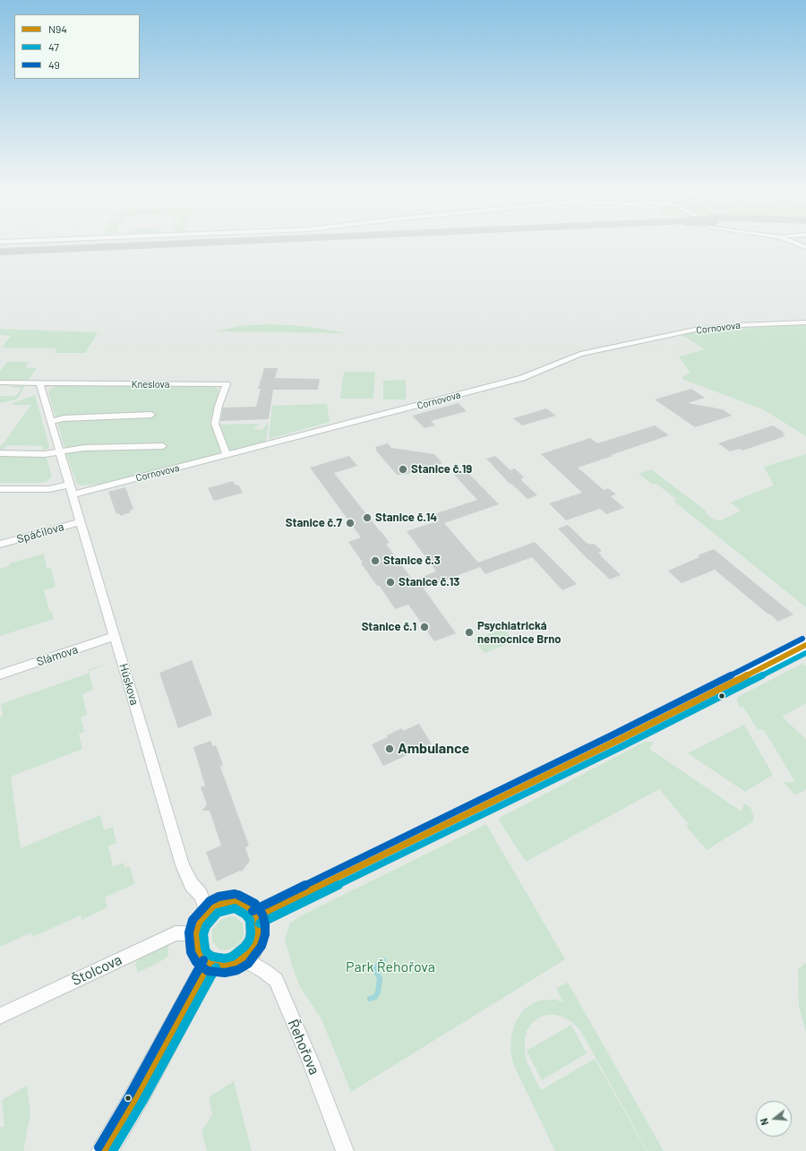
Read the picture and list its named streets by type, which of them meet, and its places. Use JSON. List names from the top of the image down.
{
  "streets": {
    "street": [
      "Cornovova",
      "Kneslova",
      "Spáčilova",
      "Slámova",
      "Húskova",
      "Štolcova",
      "Řehořova"
    ]
  },
  "crossings": [
    ["Cornovova", "Kneslova"],
    ["Cornovova", "Húskova"],
    ["Kneslova", "Húskova"],
    ["Spáčilova", "Húskova"],
    ["Slámova", "Húskova"],
    ["Húskova", "Štolcova"],
    ["Húskova", "Řehořova"],
    ["Štolcova", "Řehořova"]
  ],
  "parks": ["Park Řehořova"],
  "places": [
    "Stanice č.19",
    "Stanice č.14",
    "Stanice č.7",
    "Stanice č.3",
    "Stanice č.13",
    "Stanice č.1",
    "Psychiatrická nemocnice Brno",
    "Ambulance"
  ],
  "lines": ["transit line 49", "transit line N94", "transit line 47"],
  "legend": ["N94", "47", "49"],
  "north": "left"
}
